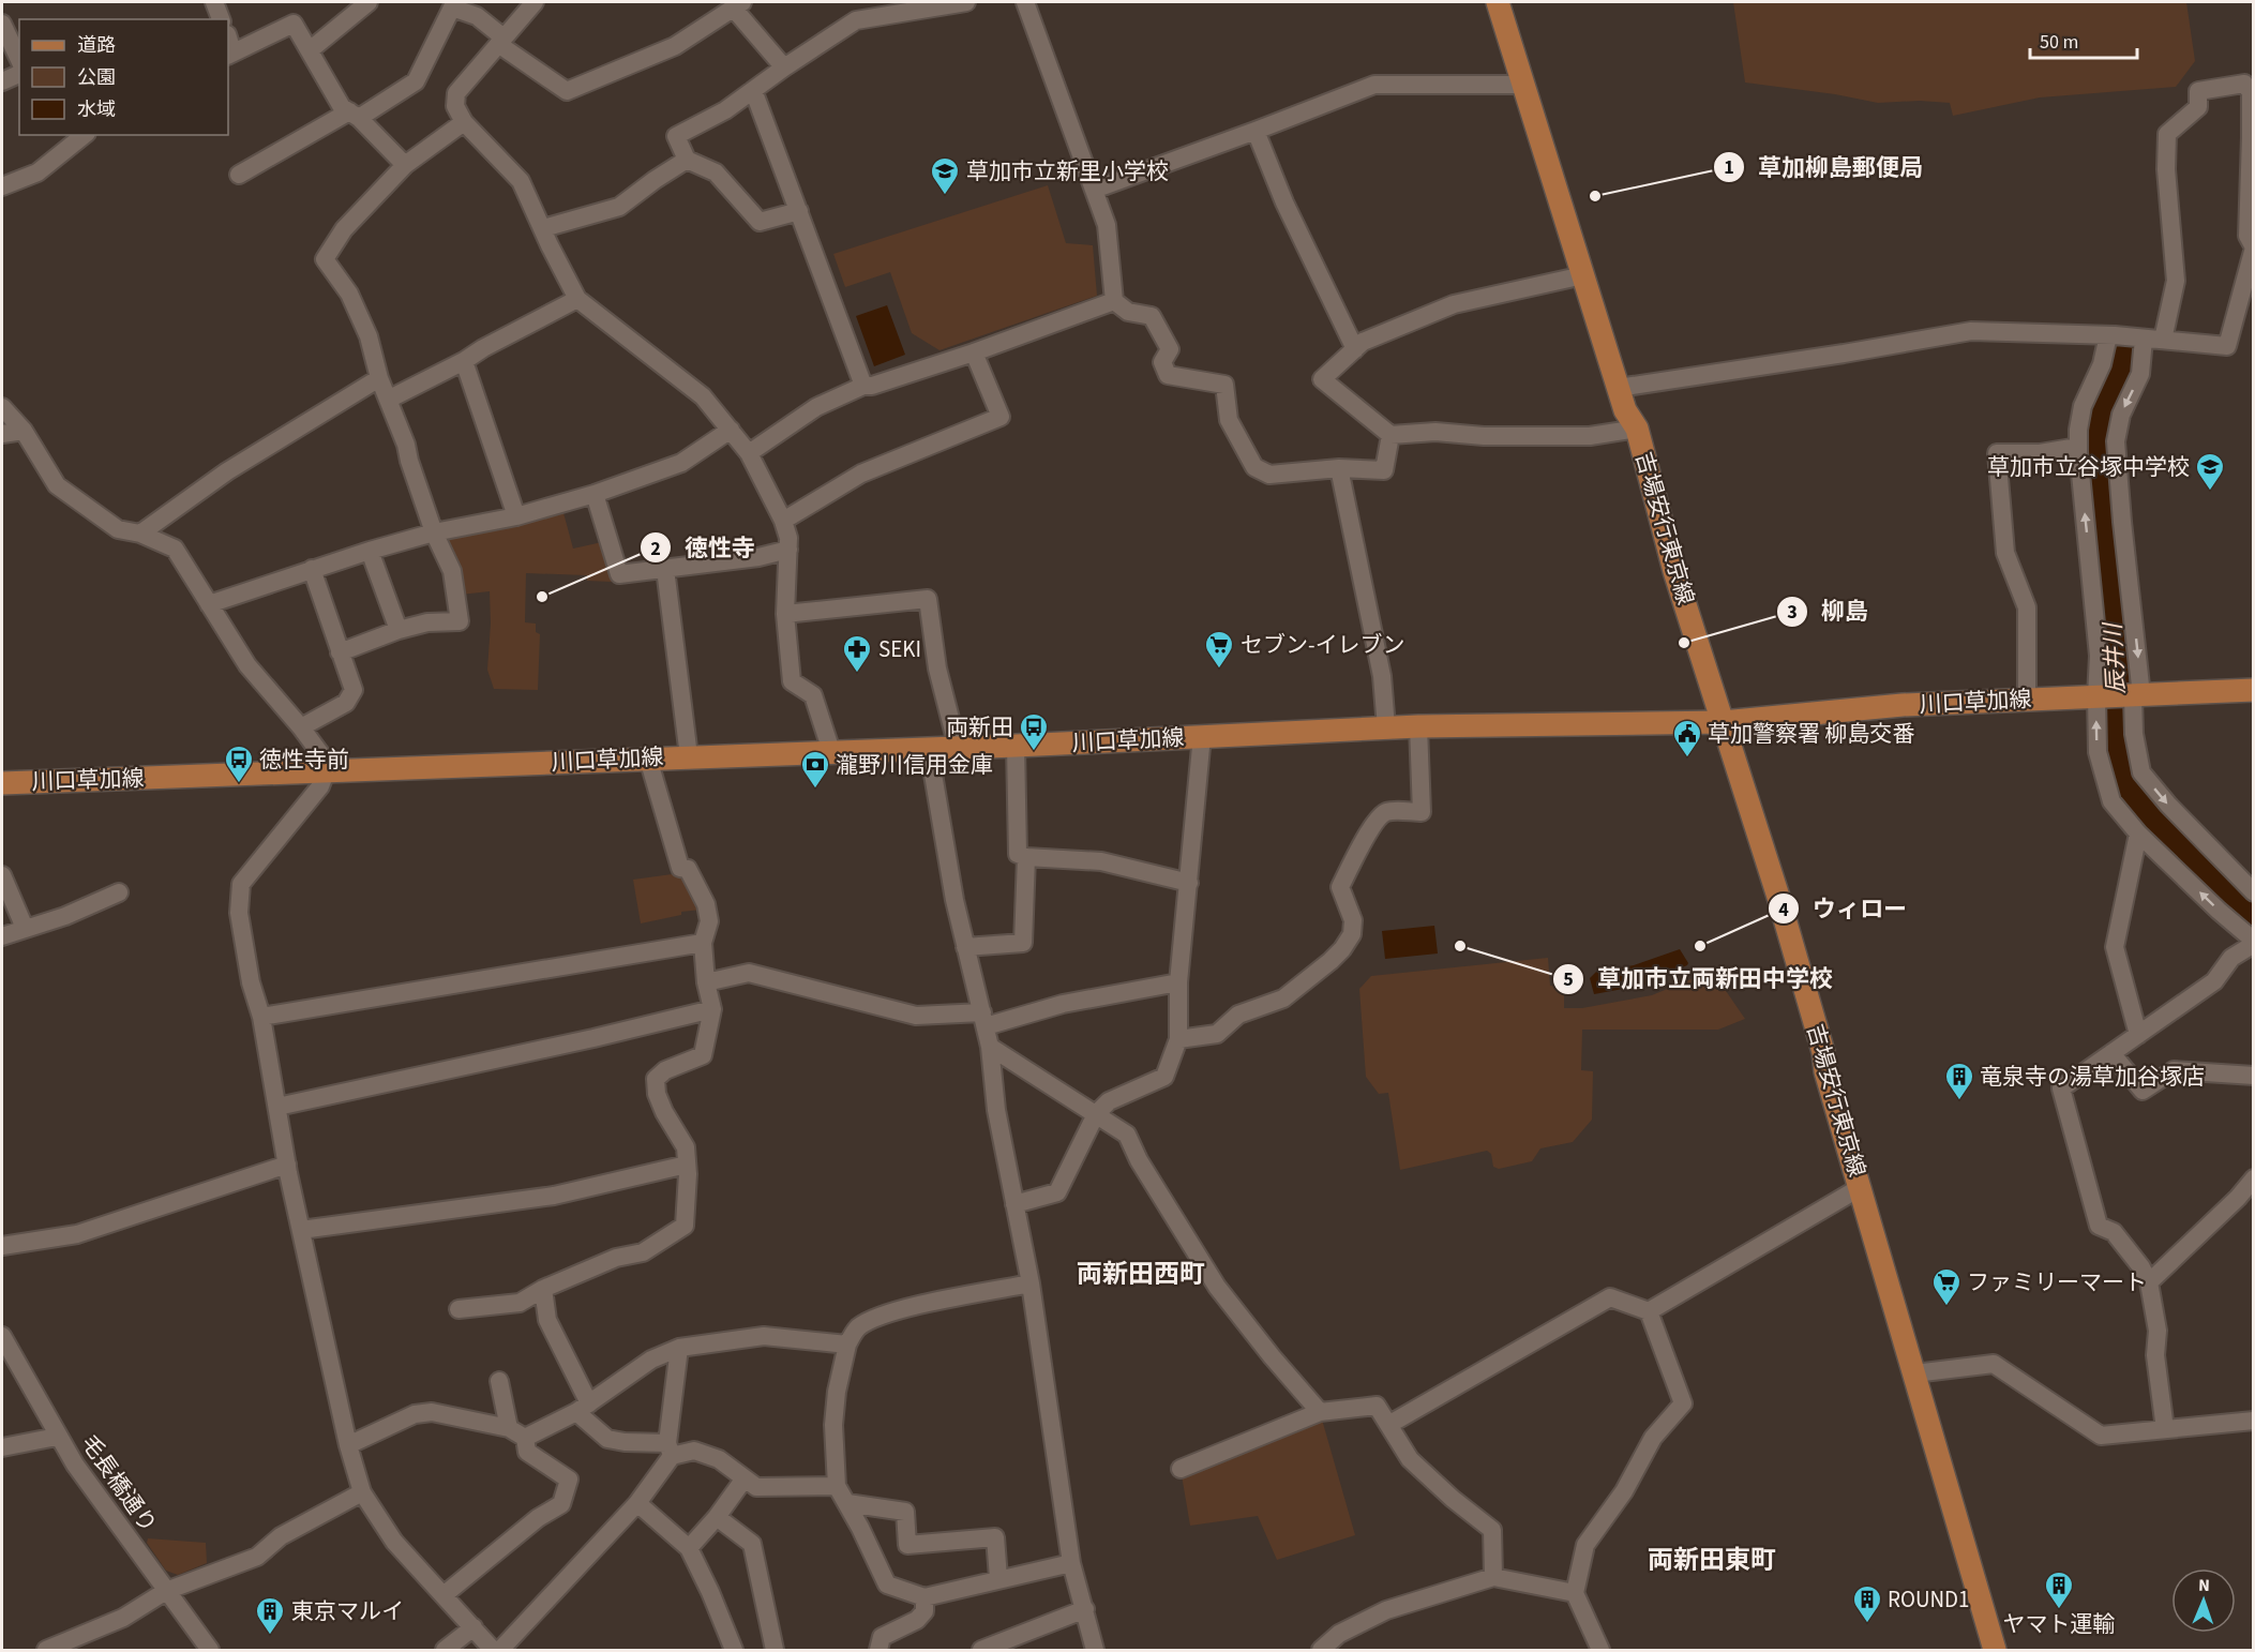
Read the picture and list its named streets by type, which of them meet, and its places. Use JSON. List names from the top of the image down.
{
  "streets": {
    "main road": ["吉場安行東京線", "川口草加線"],
    "street": ["毛長橋通り"]
  },
  "crossings": [
    ["吉場安行東京線", "川口草加線"]
  ],
  "districts": ["両新田西町", "両新田東町"],
  "water": ["辰井川"],
  "places": {
    "school or university": ["草加市立新里小学校", "草加市立谷塚中学校"],
    "other": [
      "草加柳島郵便局",
      "徳性寺",
      "柳島",
      "草加市立両新田中学校",
      "ウィロー"
    ],
    "supermarket": ["セブン-イレブン", "ファミリーマート"],
    "pharmacy": ["SEKI"],
    "bus stop": ["両新田", "徳性寺前"],
    "public building": ["草加警察署 柳島交番"],
    "bank": ["瀧野川信用金庫"],
    "building": [
      "竜泉寺の湯草加谷塚店",
      "ヤマト運輸",
      "ROUND1",
      "東京マルイ"
    ]
  },
  "legend": ["道路", "公園", "水域"],
  "scale_bar": "50 m",
  "north": "top"
}
